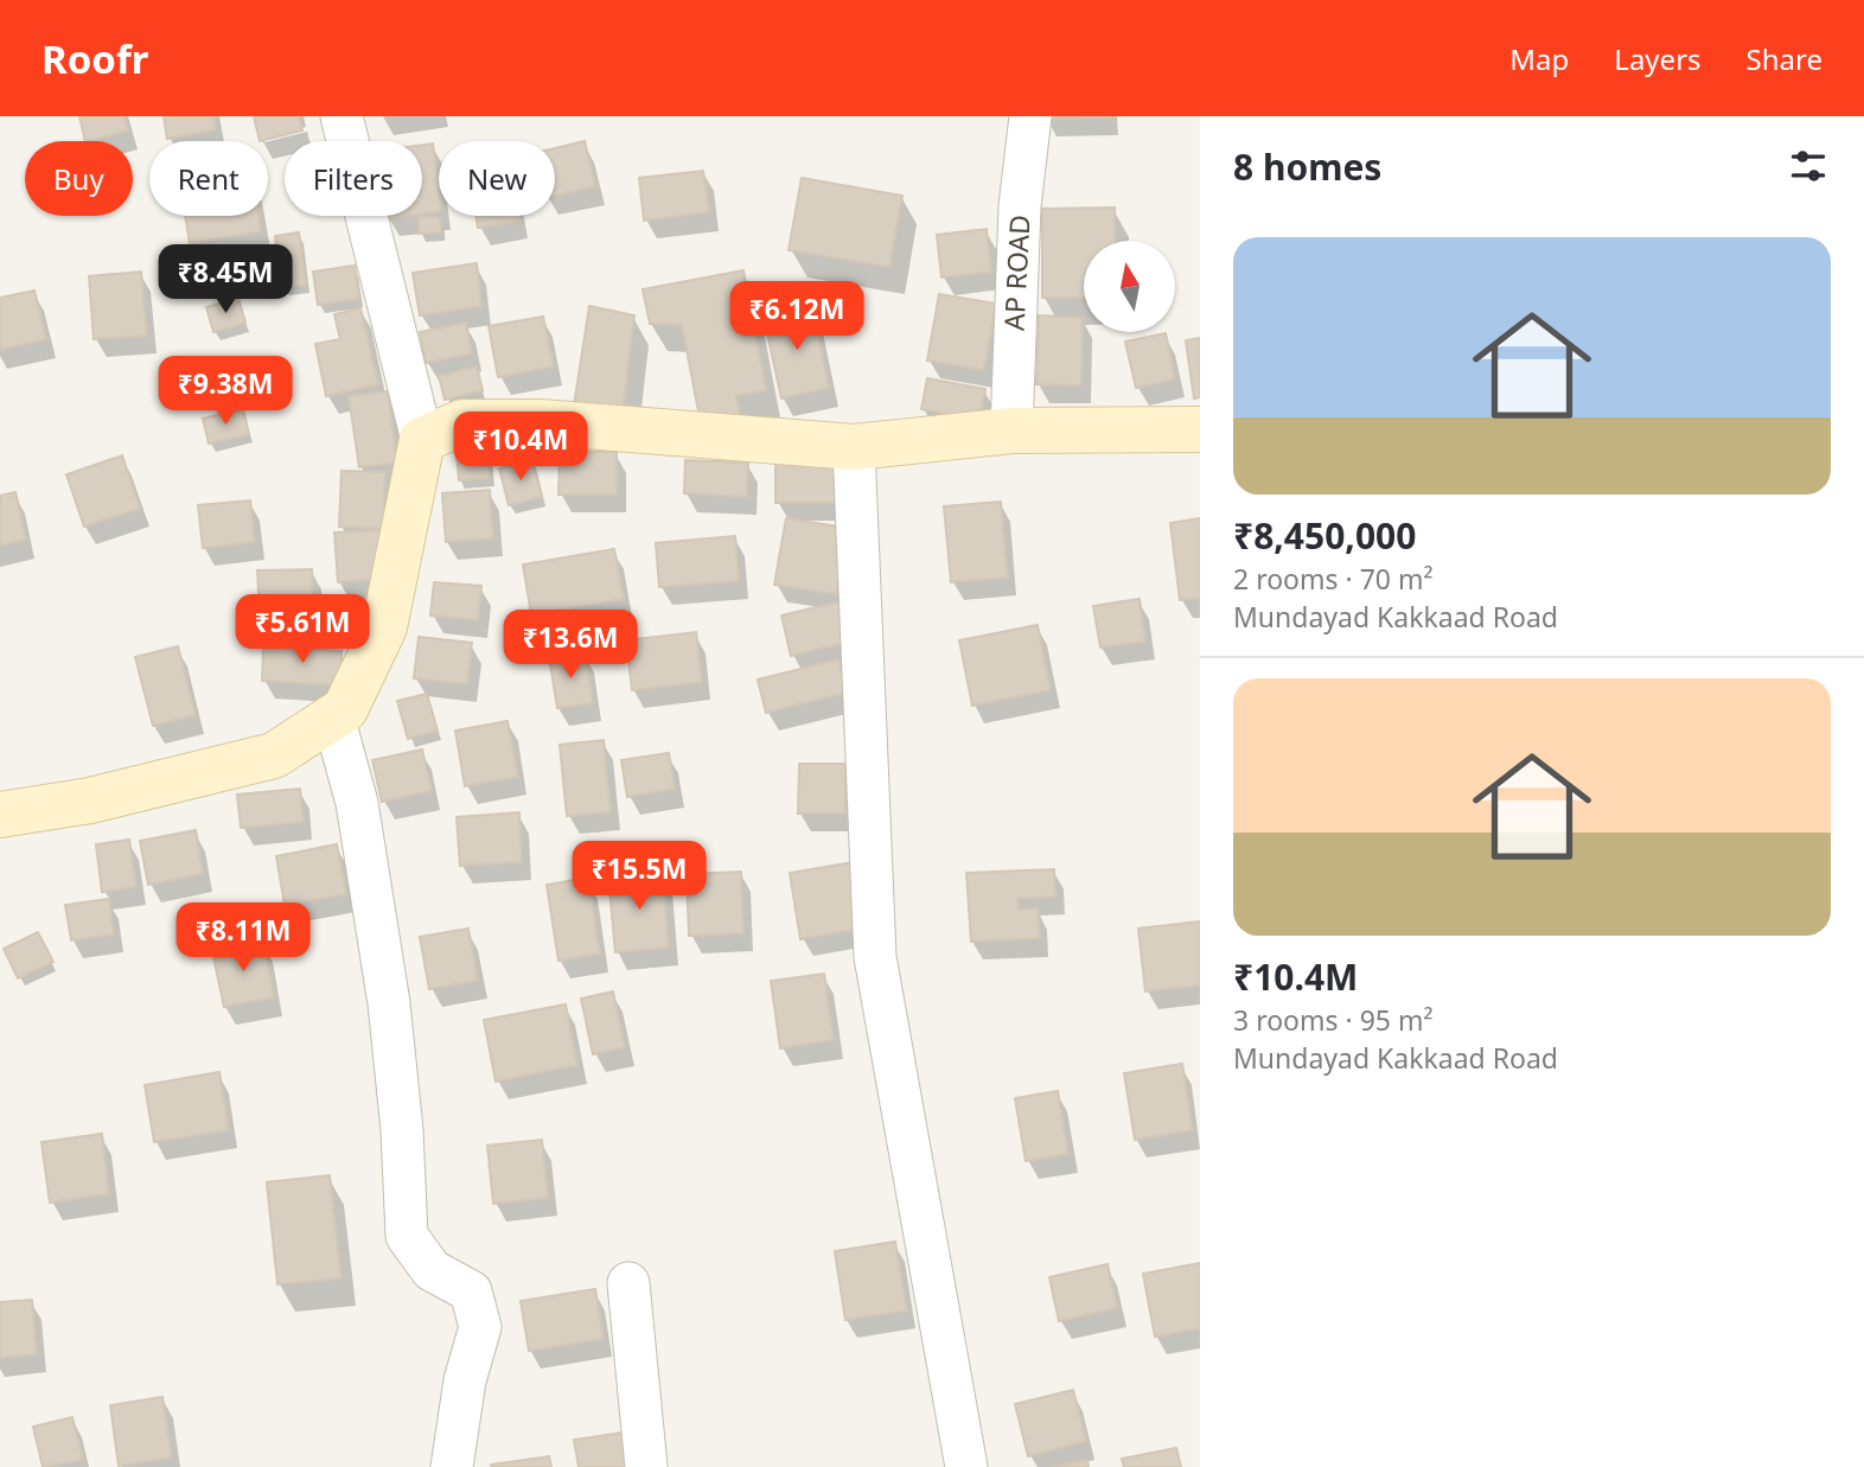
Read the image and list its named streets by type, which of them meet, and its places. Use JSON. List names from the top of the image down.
{
  "streets": {
    "street": ["AP ROAD"]
  },
  "north": "top",
  "page": {
    "header": "Roofr",
    "nav": ["Map", "Layers", "Share"],
    "heading": "8 homes",
    "chip": [
      "Buy",
      "Rent",
      "Filters",
      "New"
    ],
    "list": [
      {
        "name": "₹8,450,000",
        "note": "2 rooms · 70 m² · Mundayad Kakkaad Road"
      },
      {
        "name": "₹10.4M",
        "note": "3 rooms · 95 m² · Mundayad Kakkaad Road"
      }
    ],
    "price": [
      "₹8.45M",
      "₹6.12M",
      "₹9.38M",
      "₹10.4M",
      "₹5.61M",
      "₹13.6M",
      "₹15.5M",
      "₹8.11M"
    ]
  }
}
